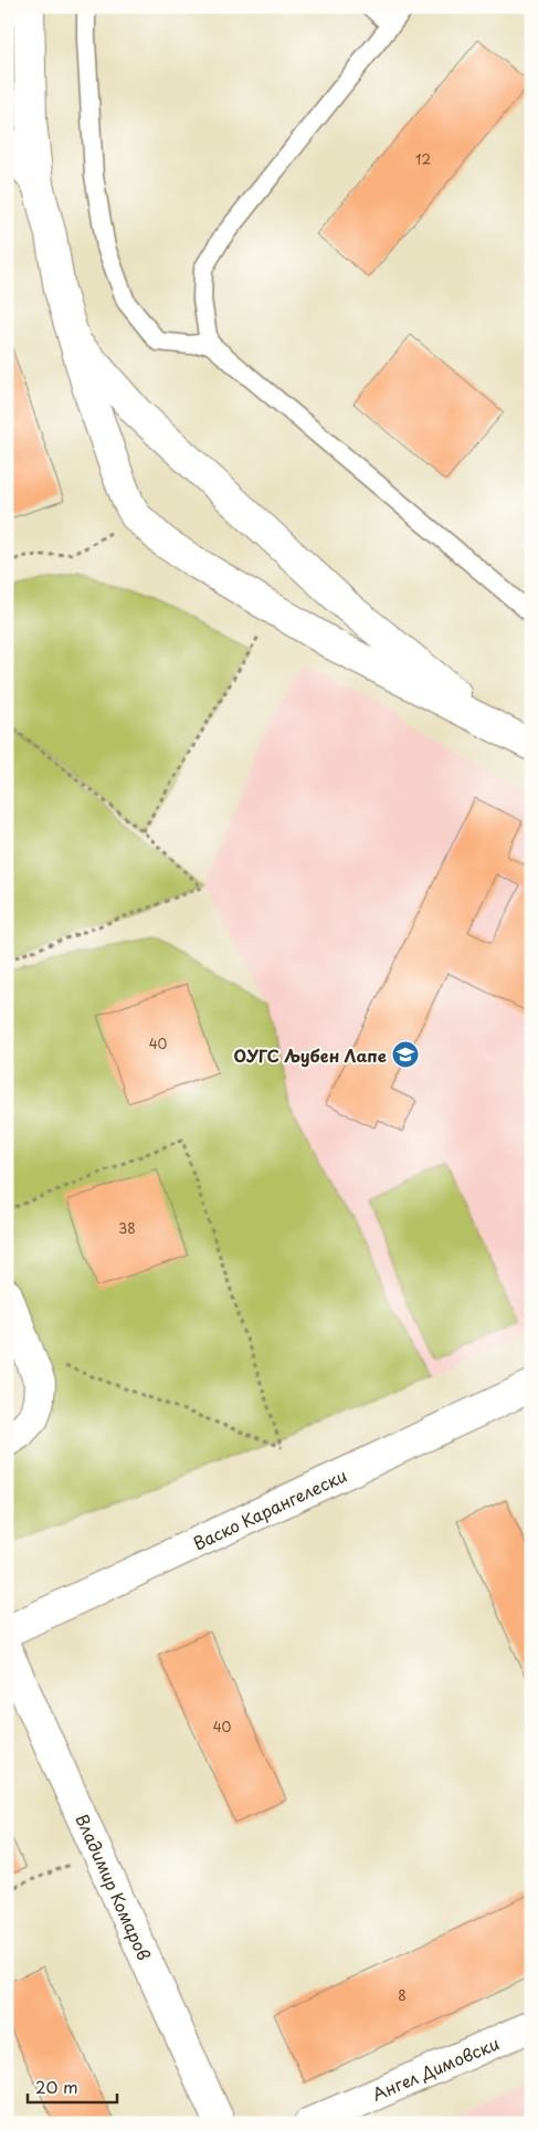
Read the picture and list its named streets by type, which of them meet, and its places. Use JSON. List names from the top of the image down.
{
  "streets": {
    "street": ["Васко Карангелески", "Владимир Комаров", "Ангел Димовски"]
  },
  "places": {
    "school or university": ["ОУГС Љубен Лапе"]
  },
  "house_numbers": [
    "12",
    "40",
    "38",
    "40",
    "8"
  ],
  "scale_bar": "20 m"
}
